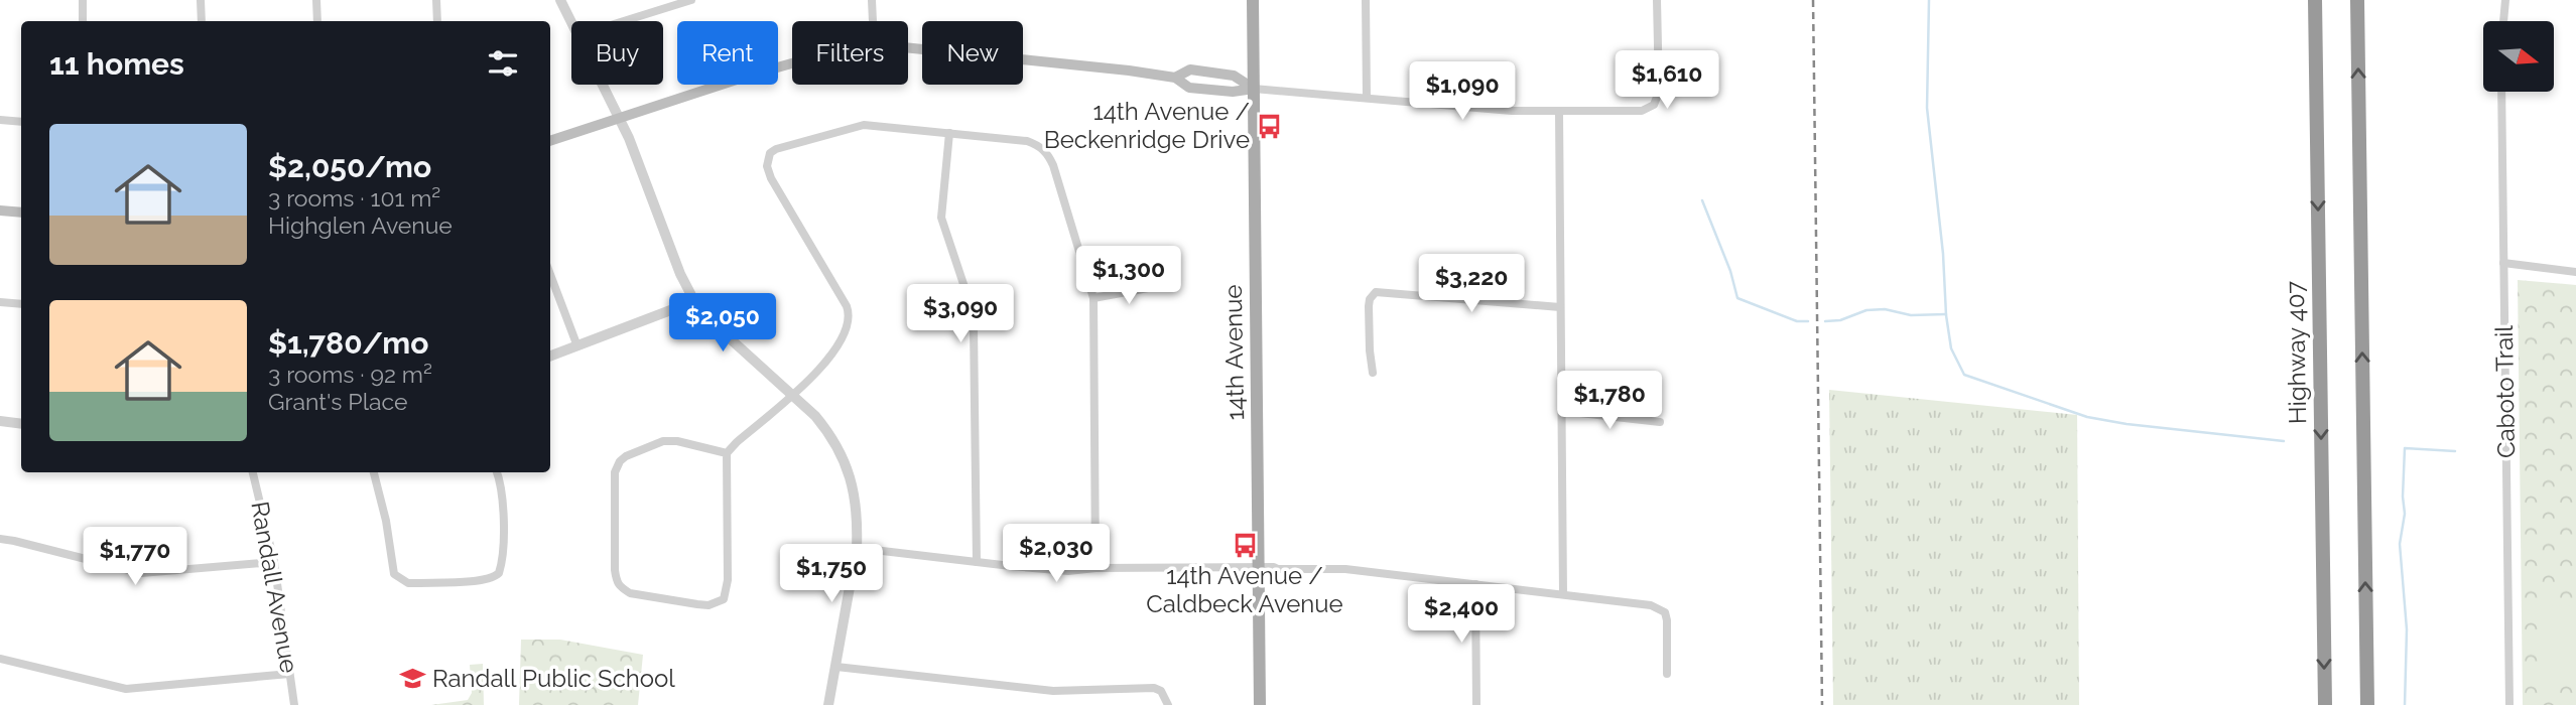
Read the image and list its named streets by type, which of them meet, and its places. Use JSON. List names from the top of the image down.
{
  "streets": {
    "highway": ["Highway 407"],
    "main road": ["14th Avenue"],
    "street": ["Caboto Trail", "Randall Avenue"]
  },
  "places": {
    "bus stop": ["14th Avenue / Beckenridge Drive", "14th Avenue / Caldbeck Avenue"],
    "school or university": ["Randall Public School"]
  },
  "north": "right",
  "page": {
    "chip": [
      "Buy",
      "Rent",
      "Filters",
      "New"
    ],
    "heading": "11 homes",
    "price": [
      "$1,610",
      "$1,090",
      "$1,300",
      "$3,220",
      "$3,090",
      "$2,050",
      "$1,780",
      "$2,030",
      "$1,770",
      "$1,750",
      "$2,400"
    ],
    "list": [
      {
        "name": "$2,050/mo",
        "note": "3 rooms · 101 m² · Highglen Avenue"
      },
      {
        "name": "$1,780/mo",
        "note": "3 rooms · 92 m² · Grant's Place"
      }
    ]
  }
}
